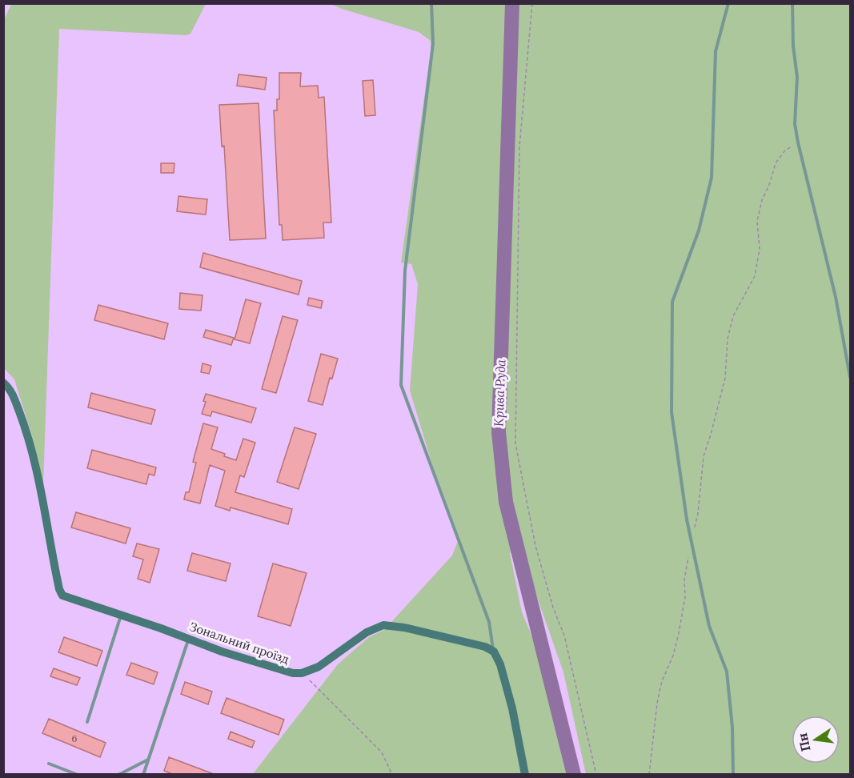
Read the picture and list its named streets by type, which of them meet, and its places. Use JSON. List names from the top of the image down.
{
  "streets": {
    "street": ["Зональний проїзд"]
  },
  "water": ["Крива Руда"],
  "house_numbers": ["6"],
  "north": "left"
}
